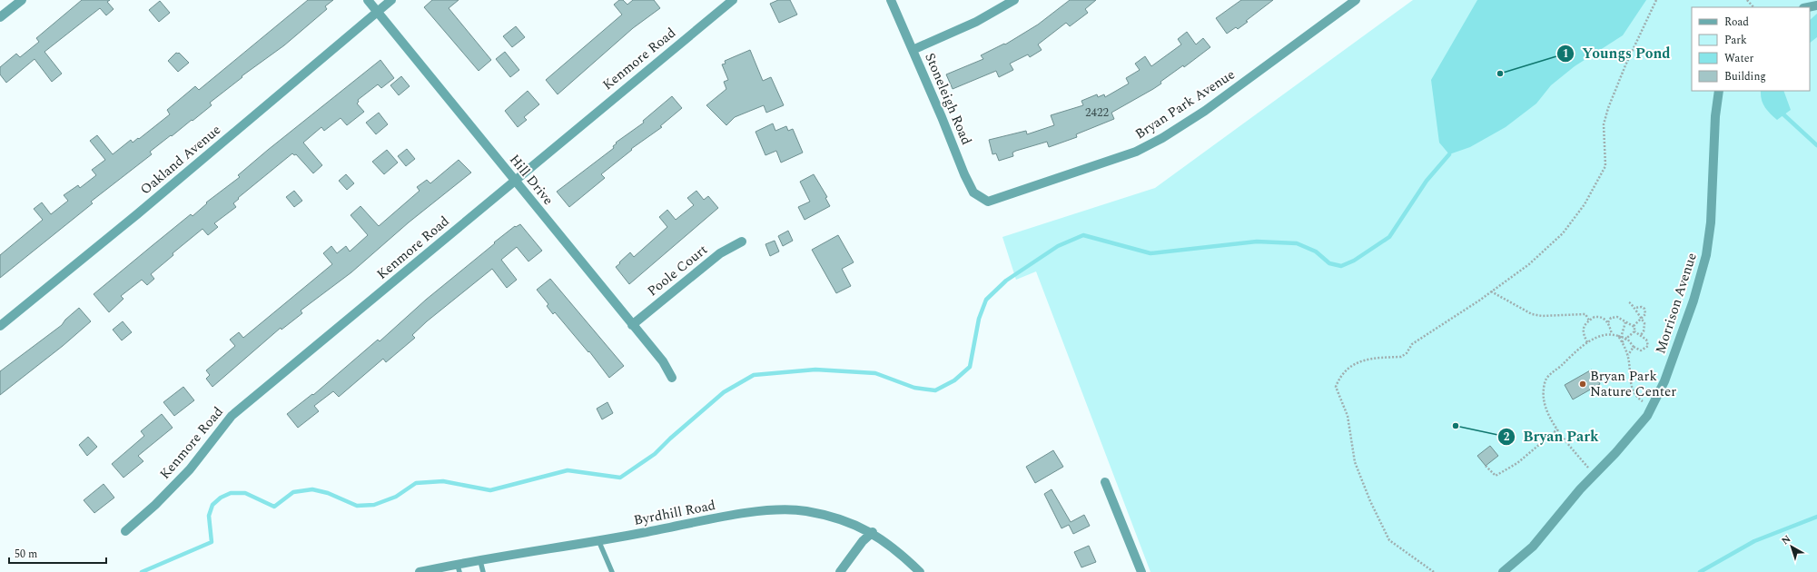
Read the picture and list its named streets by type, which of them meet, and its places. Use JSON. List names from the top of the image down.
{
  "streets": {
    "street": [
      "Kenmore Road",
      "Stoneleigh Road",
      "Bryan Park Avenue",
      "Oakland Avenue",
      "Hill Drive",
      "Poole Court",
      "Morrison Avenue",
      "Byrdhill Road"
    ]
  },
  "crossings": [
    ["Kenmore Road", "Hill Drive"],
    ["Stoneleigh Road", "Bryan Park Avenue"],
    ["Oakland Avenue", "Hill Drive"],
    ["Hill Drive", "Poole Court"]
  ],
  "places": ["Youngs Pond", "Bryan Park Nature Center", "Bryan Park"],
  "house_numbers": ["2422"],
  "legend": [
    "Road",
    "Park",
    "Water",
    "Building"
  ],
  "scale_bar": "50 m",
  "north": "top left"
}
